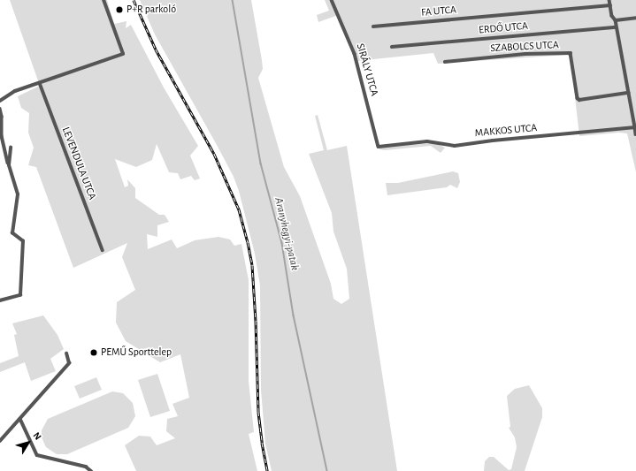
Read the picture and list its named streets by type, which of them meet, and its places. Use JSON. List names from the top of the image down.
{
  "streets": {
    "street": [
      "FA UTCA",
      "ERDŐ UTCA",
      "SZABOLCS UTCA",
      "SIRÁLY UTCA",
      "MAKKOS UTCA",
      "LEVENDULA UTCA"
    ]
  },
  "crossings": [
    ["SIRÁLY UTCA", "MAKKOS UTCA"]
  ],
  "water": ["Aranyhegyi-patak"],
  "places": ["P+R parkoló", "PEMŰ Sporttelep"],
  "north": "top right"
}
